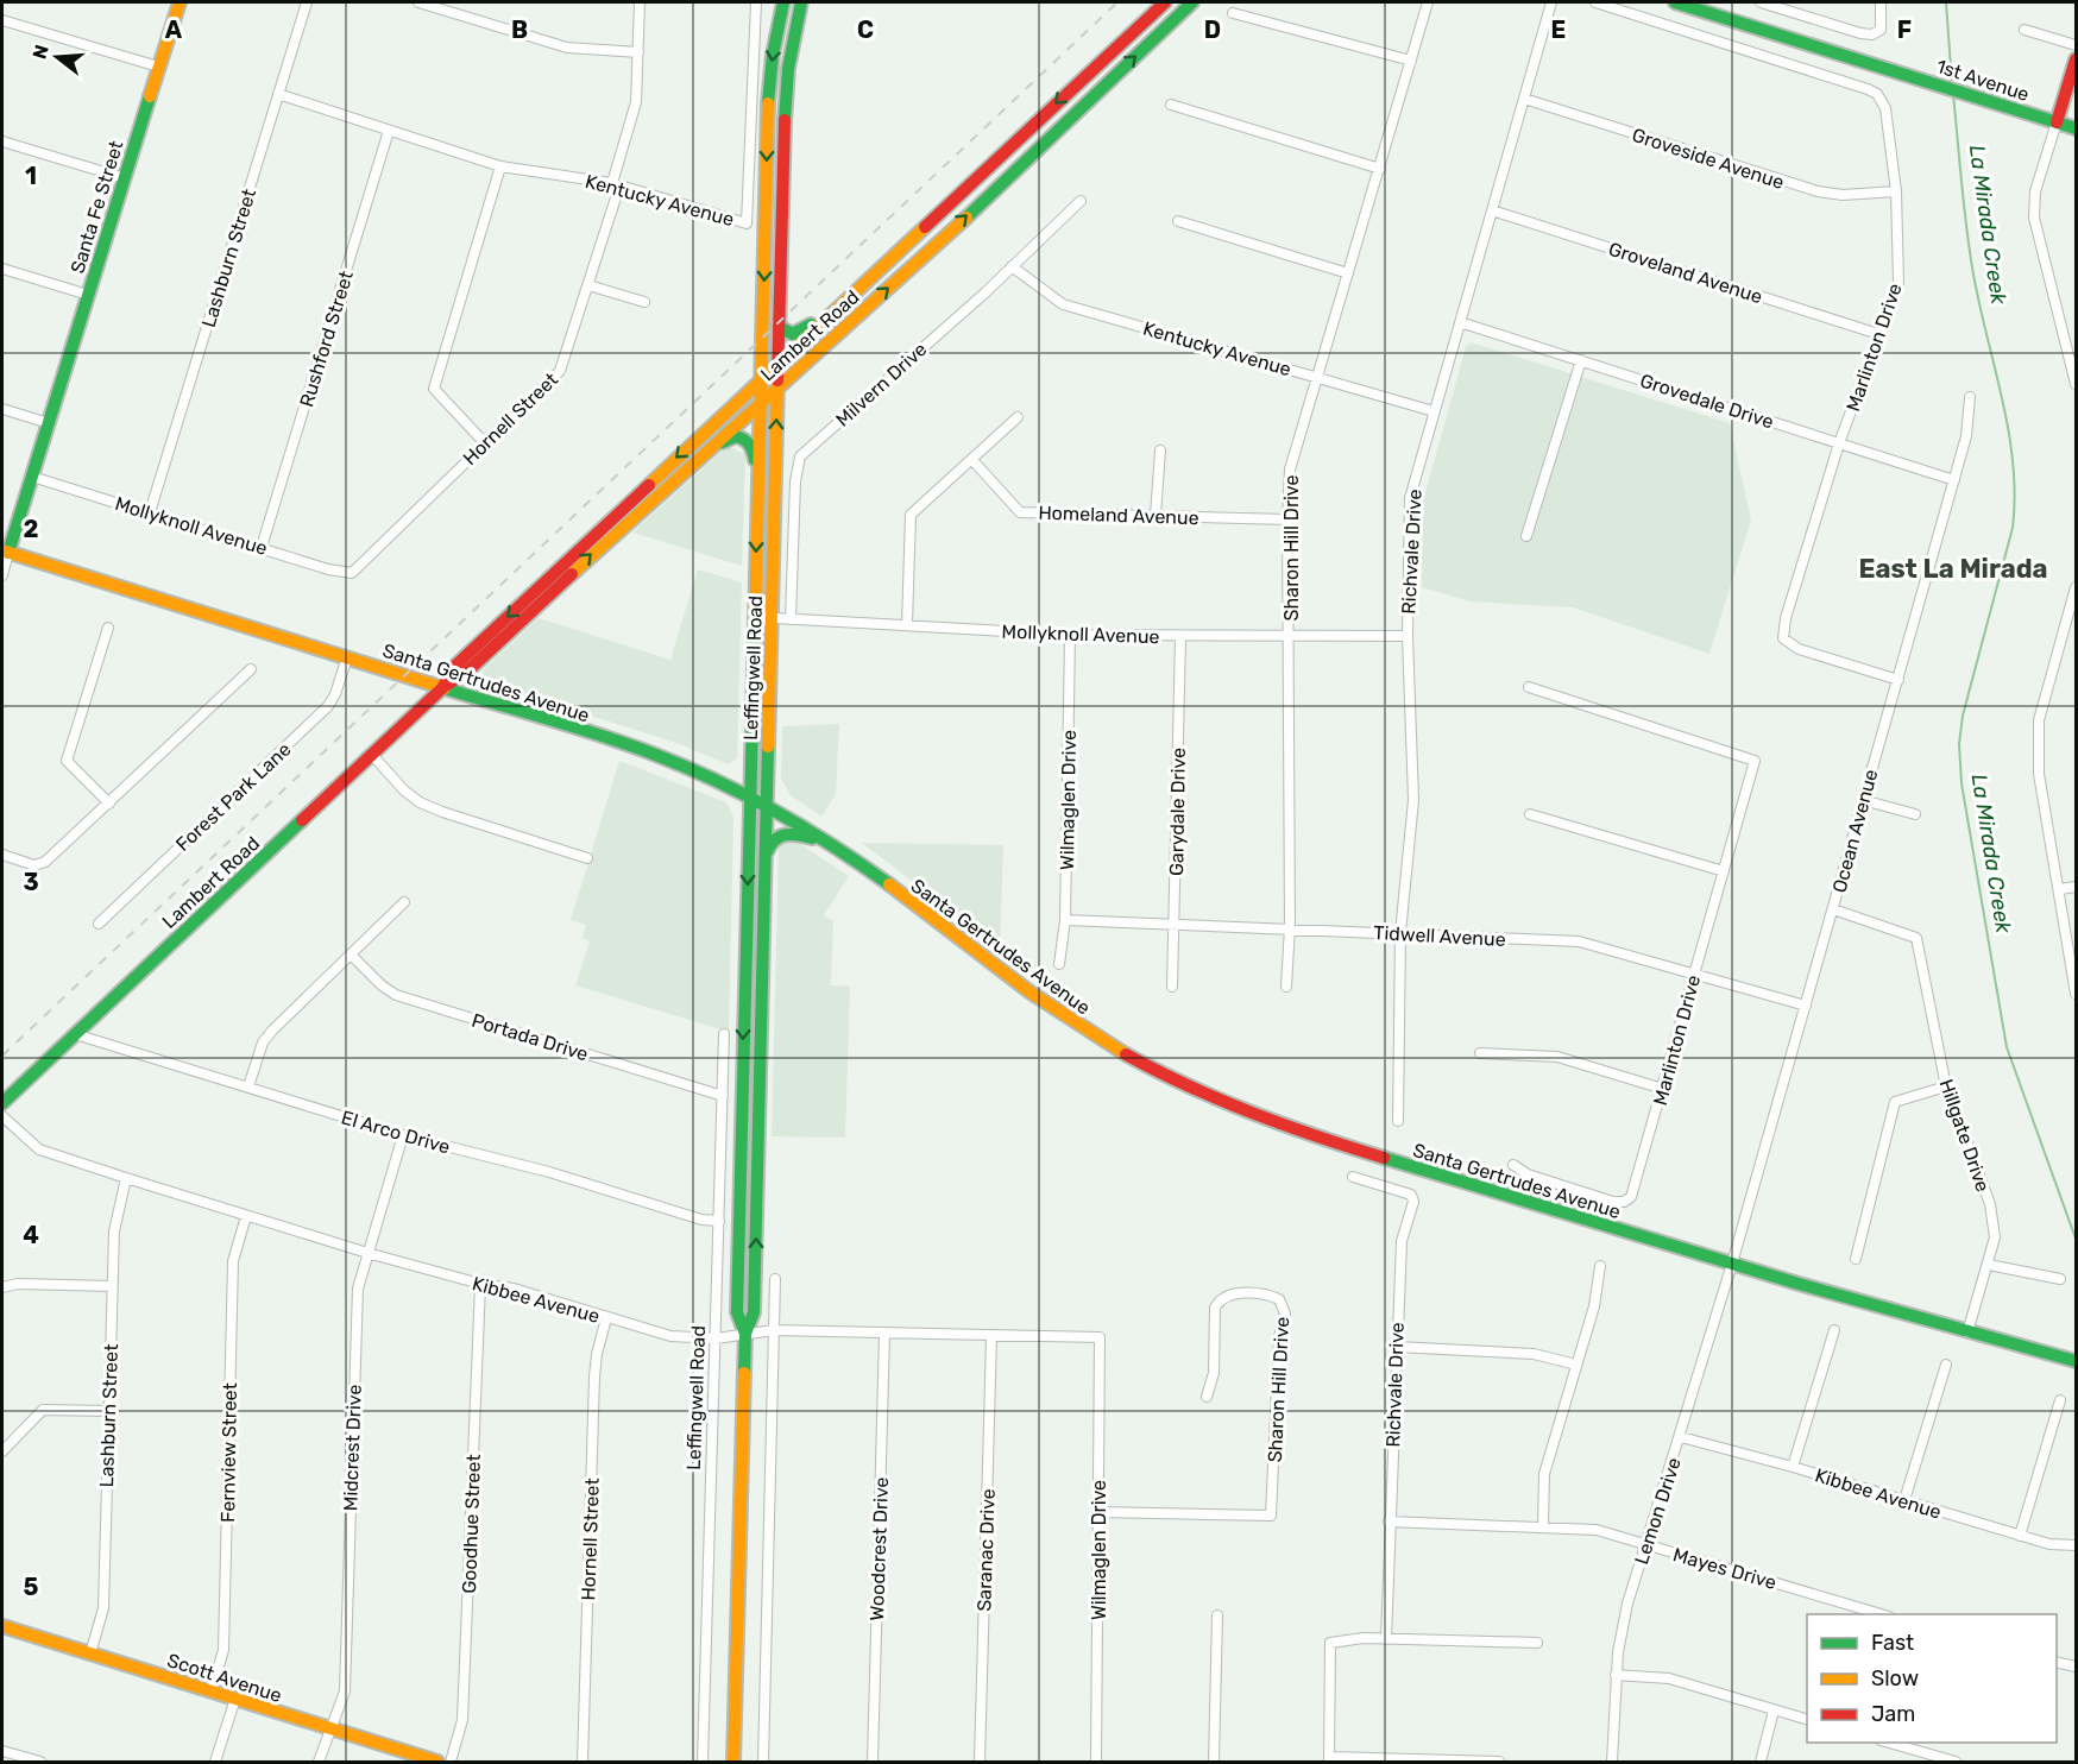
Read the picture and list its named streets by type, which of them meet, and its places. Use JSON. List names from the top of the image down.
{
  "streets": {
    "main road": [
      "1st Avenue",
      "Santa Fe Street",
      "Lambert Road",
      "Leffingwell Road",
      "Santa Gertrudes Avenue",
      "Scott Avenue"
    ],
    "street": [
      "Groveside Avenue",
      "Kentucky Avenue",
      "Lashburn Street",
      "Groveland Avenue",
      "Rushford Street",
      "Marlinton Drive",
      "Milvern Drive",
      "Grovedale Drive",
      "Hornell Street",
      "Homeland Avenue",
      "Mollyknoll Avenue",
      "Sharon Hill Drive",
      "Richvale Drive",
      "Forest Park Lane",
      "Wilmaglen Drive",
      "Garydale Drive",
      "Ocean Avenue",
      "Tidwell Avenue",
      "Portada Drive",
      "El Arco Drive",
      "Hillgate Drive",
      "Kibbee Avenue",
      "Midcrest Drive",
      "Fernview Street",
      "Lemon Drive",
      "Goodhue Street",
      "Woodcrest Drive",
      "Saranac Drive",
      "Mayes Drive"
    ]
  },
  "crossings": [
    ["Groveside Avenue", "Marlinton Drive"],
    ["Groveside Avenue", "Richvale Drive"],
    ["Kentucky Avenue", "Lashburn Street"],
    ["Kentucky Avenue", "Rushford Street"],
    ["Kentucky Avenue", "Milvern Drive"],
    ["Kentucky Avenue", "Hornell Street"],
    ["Kentucky Avenue", "Sharon Hill Drive"],
    ["Kentucky Avenue", "Richvale Drive"],
    ["Santa Fe Street", "Mollyknoll Avenue"],
    ["Santa Fe Street", "Santa Gertrudes Avenue"],
    ["Lashburn Street", "Mollyknoll Avenue"],
    ["Lashburn Street", "Kibbee Avenue"],
    ["Lashburn Street", "Scott Avenue"],
    ["Groveland Avenue", "Marlinton Drive"],
    ["Groveland Avenue", "Richvale Drive"],
    ["Lambert Road", "Leffingwell Road"],
    ["Lambert Road", "Santa Gertrudes Avenue"],
    ["Lambert Road", "El Arco Drive"],
    ["Rushford Street", "Mollyknoll Avenue"],
    ["Marlinton Drive", "Grovedale Drive"],
    ["Marlinton Drive", "Ocean Avenue"],
    ["Marlinton Drive", "Tidwell Avenue"],
    ["Milvern Drive", "Mollyknoll Avenue"],
    ["Grovedale Drive", "Richvale Drive"],
    ["Grovedale Drive", "Ocean Avenue"],
    ["Hornell Street", "Mollyknoll Avenue"],
    ["Hornell Street", "Kibbee Avenue"],
    ["Homeland Avenue", "Sharon Hill Drive"],
    ["Mollyknoll Avenue", "Sharon Hill Drive"],
    ["Mollyknoll Avenue", "Richvale Drive"],
    ["Mollyknoll Avenue", "Leffingwell Road"],
    ["Mollyknoll Avenue", "Wilmaglen Drive"],
    ["Mollyknoll Avenue", "Garydale Drive"],
    ["Sharon Hill Drive", "Wilmaglen Drive"],
    ["Sharon Hill Drive", "Tidwell Avenue"],
    ["Richvale Drive", "Tidwell Avenue"],
    ["Richvale Drive", "Mayes Drive"],
    ["Leffingwell Road", "Santa Gertrudes Avenue"],
    ["Leffingwell Road", "Portada Drive"],
    ["Leffingwell Road", "El Arco Drive"],
    ["Leffingwell Road", "Kibbee Avenue"],
    ["Santa Gertrudes Avenue", "Forest Park Lane"],
    ["Santa Gertrudes Avenue", "Ocean Avenue"],
    ["Santa Gertrudes Avenue", "Hillgate Drive"],
    ["Santa Gertrudes Avenue", "Lemon Drive"],
    ["Wilmaglen Drive", "Tidwell Avenue"],
    ["Wilmaglen Drive", "Kibbee Avenue"],
    ["Garydale Drive", "Tidwell Avenue"],
    ["Ocean Avenue", "Tidwell Avenue"],
    ["Ocean Avenue", "Hillgate Drive"],
    ["Ocean Avenue", "Lemon Drive"],
    ["El Arco Drive", "Midcrest Drive"],
    ["Kibbee Avenue", "Midcrest Drive"],
    ["Kibbee Avenue", "Fernview Street"],
    ["Kibbee Avenue", "Lemon Drive"],
    ["Kibbee Avenue", "Goodhue Street"],
    ["Kibbee Avenue", "Woodcrest Drive"],
    ["Kibbee Avenue", "Saranac Drive"],
    ["Midcrest Drive", "Scott Avenue"],
    ["Fernview Street", "Scott Avenue"],
    ["Lemon Drive", "Mayes Drive"]
  ],
  "districts": ["East La Mirada"],
  "water": ["La Mirada Creek"],
  "legend": ["Fast", "Slow", "Jam"],
  "north": "left",
  "grid": {
    "columns": [
      "A",
      "B",
      "C",
      "D",
      "E",
      "F"
    ],
    "rows": [
      "1",
      "2",
      "3",
      "4",
      "5"
    ]
  }
}
